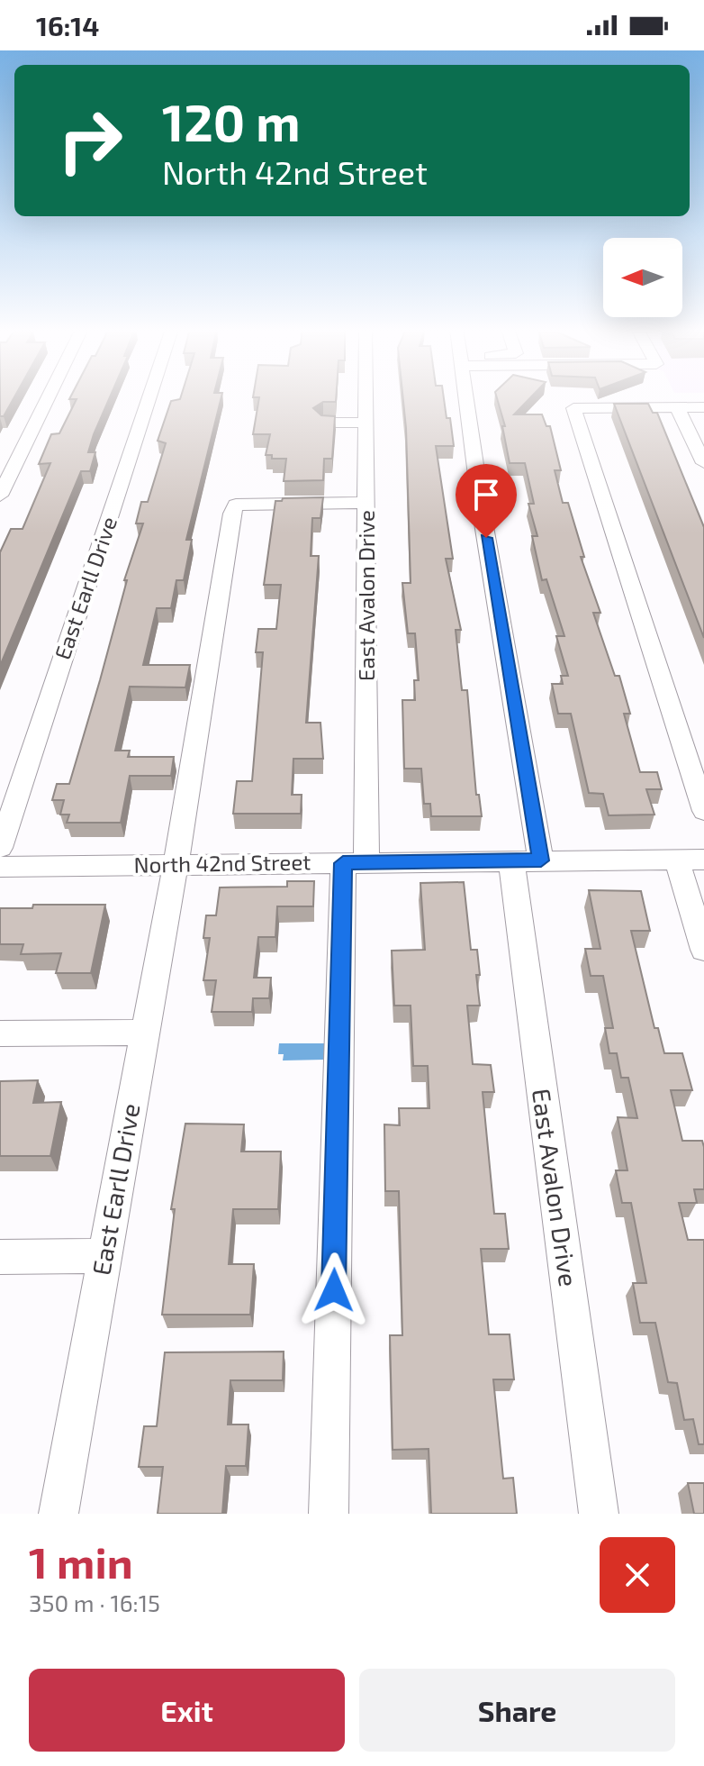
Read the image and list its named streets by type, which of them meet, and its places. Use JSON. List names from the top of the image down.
{
  "streets": {
    "street": ["East Earll Drive", "East Avalon Drive", "North 42nd Street"]
  },
  "crossings": [
    ["East Earll Drive", "East Avalon Drive"],
    ["East Earll Drive", "North 42nd Street"],
    ["East Avalon Drive", "North 42nd Street"]
  ],
  "north": "left",
  "page": {
    "status": "16:14",
    "turn": ["120 m", "North 42nd Street"],
    "heading": ["1 min", "350 m · 16:15"],
    "buttons": ["Exit", "Share"]
  }
}
